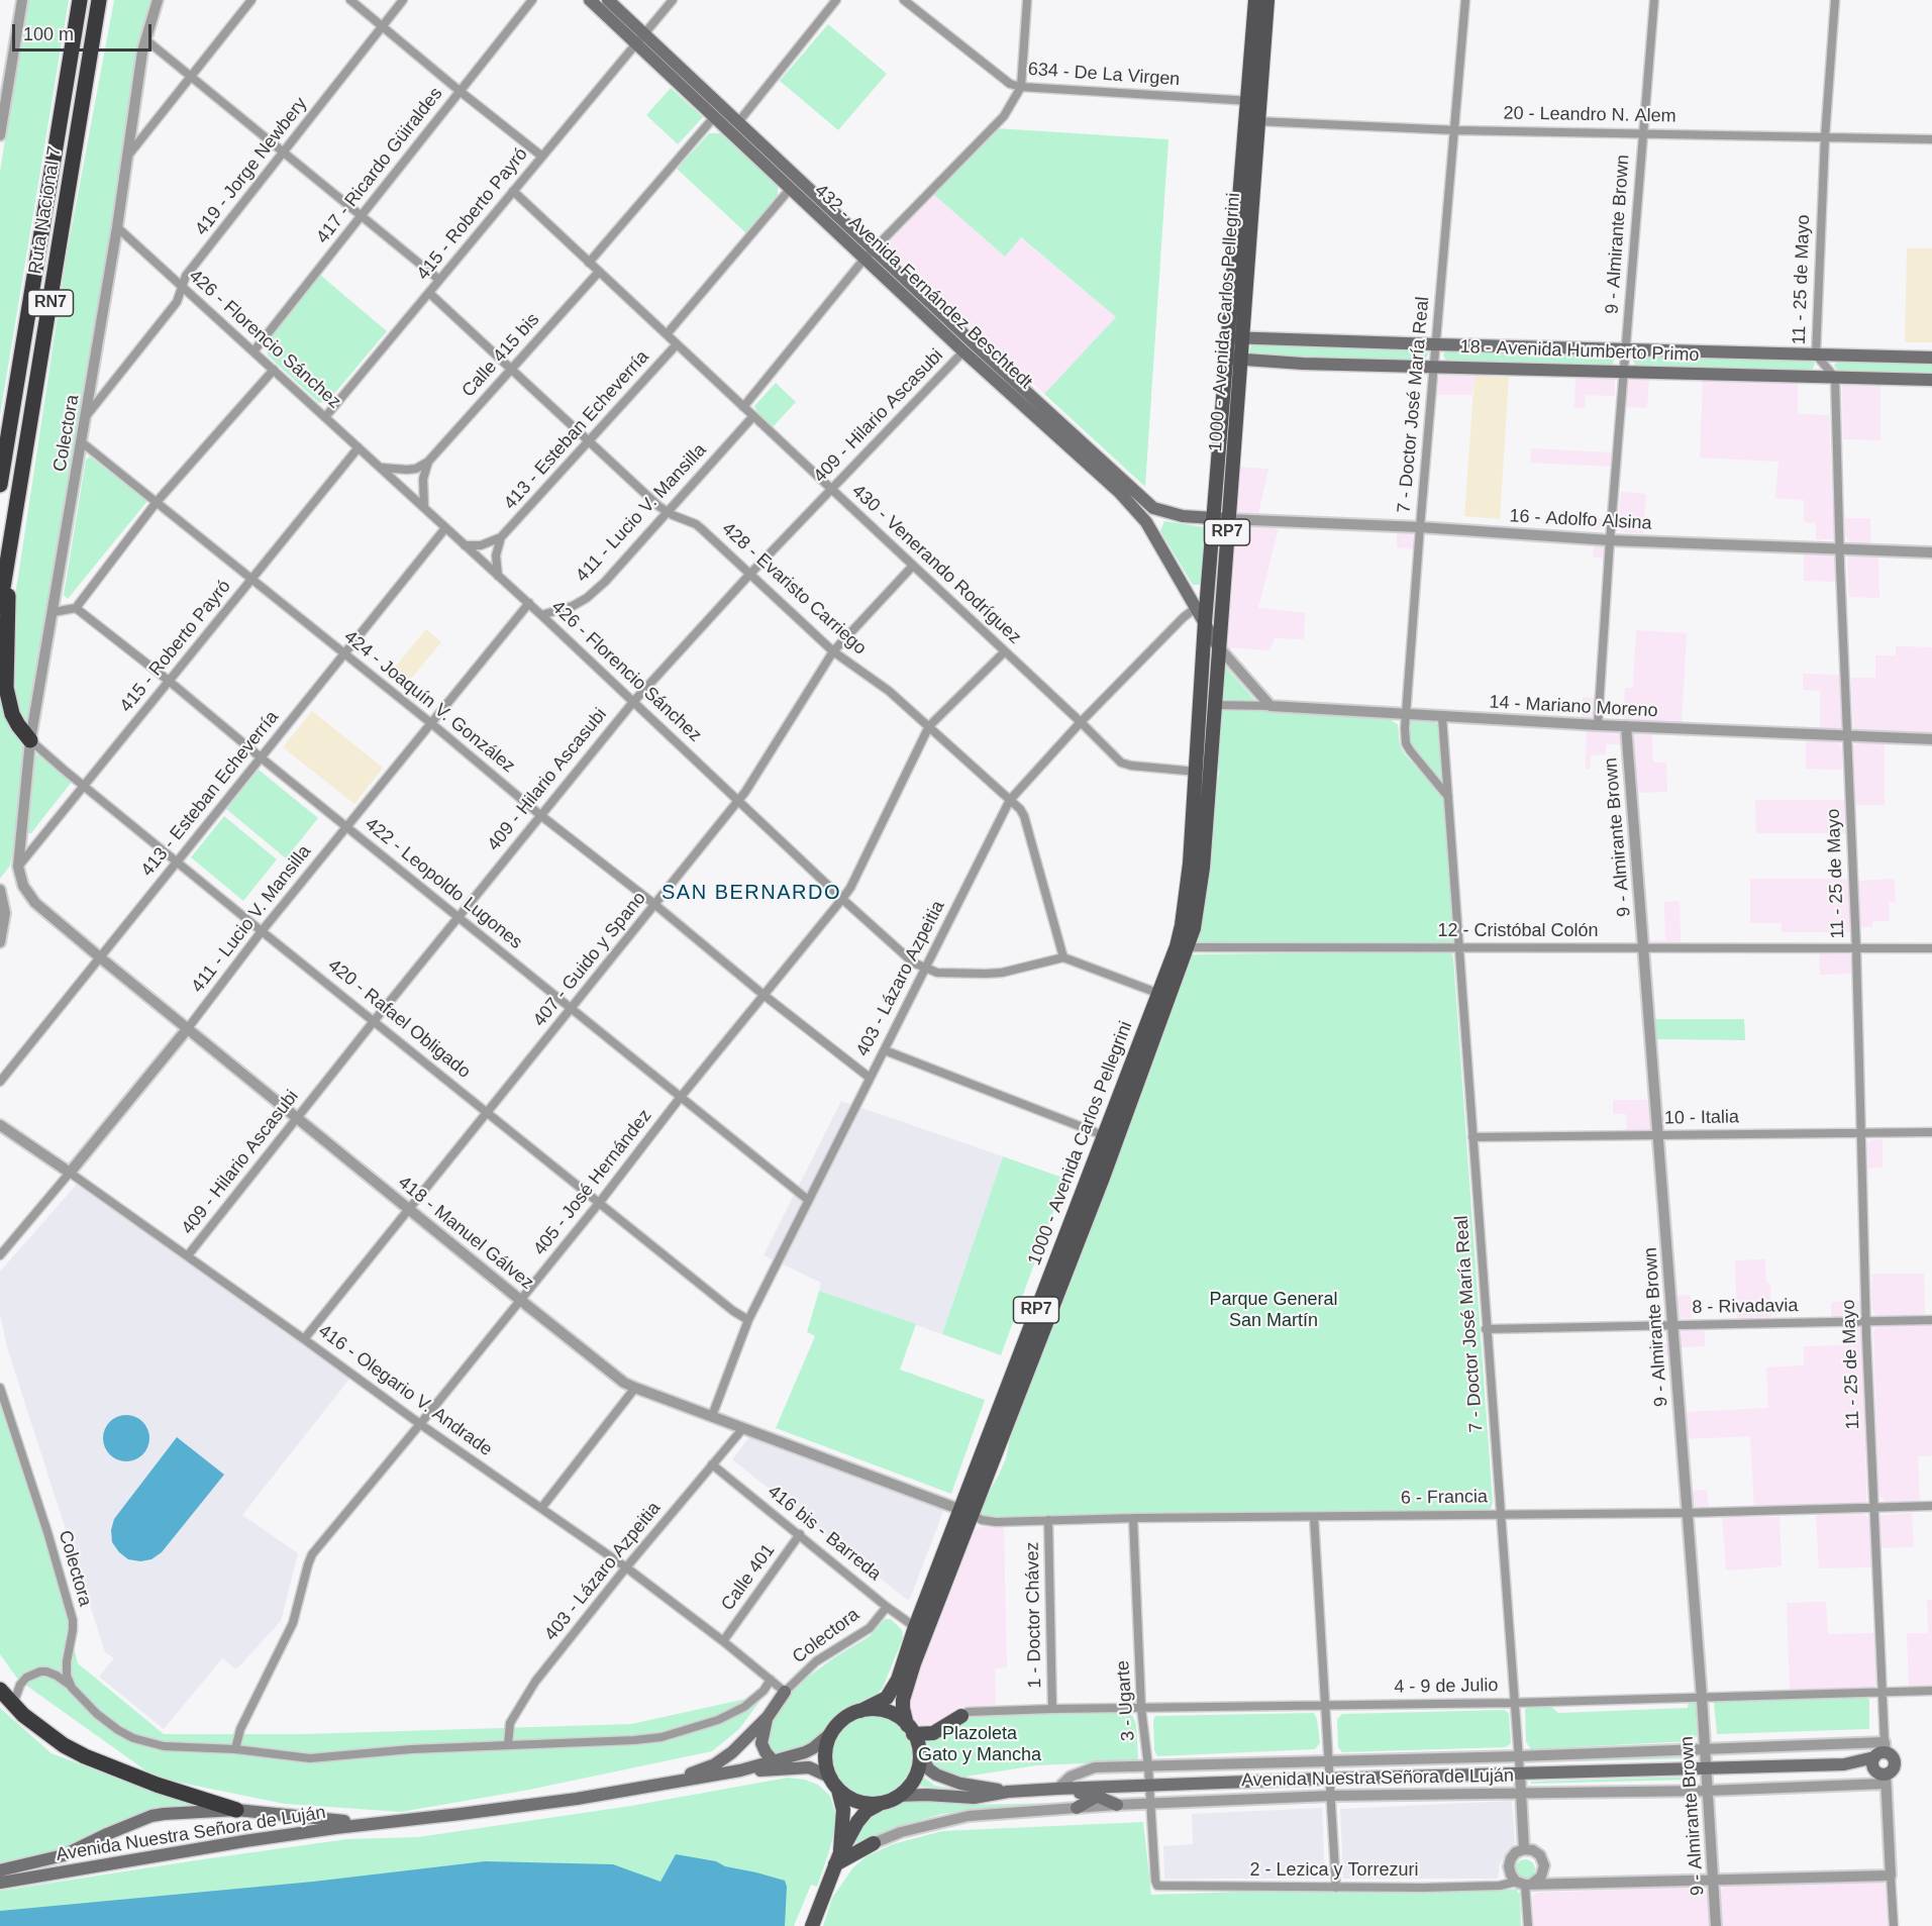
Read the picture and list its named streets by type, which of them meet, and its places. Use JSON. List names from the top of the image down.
{
  "streets": {
    "highway": ["Ruta Nacional 7", "RN7"],
    "main road": [
      "432 - Avenida Fernández Beschtedt",
      "1000 - Avenida Carlos Pellegrini",
      "18 - Avenida Humberto Primo",
      "RP7",
      "Avenida Nuestra Señora de Luján"
    ],
    "street": [
      "634 - De La Virgen",
      "20 - Leandro N. Alem",
      "417 - Ricardo Güiraldes",
      "419 - Jorge Newbery",
      "415 - Roberto Payró",
      "9 - Almirante Brown",
      "11 - 25 de Mayo",
      "426 - Florencio Sánchez",
      "Calle 415 bis",
      "7 - Doctor José María Real",
      "409 - Hilario Ascasubi",
      "413 - Esteban Echeverría",
      "Colectora",
      "411 - Lucio V. Mansilla",
      "16 - Adolfo Alsina",
      "430 - Venerando Rodríguez",
      "428 - Evaristo Carriego",
      "424 - Joaquín V. González",
      "14 - Mariano Moreno",
      "422 - Leopoldo Lugones",
      "12 - Cristóbal Colón",
      "407 - Guido y Spano",
      "403 - Lázaro Azpeitia",
      "420 - Rafael Obligado",
      "10 - Italia",
      "405 - José Hernández",
      "418 - Manuel Gálvez",
      "8 - Rivadavia",
      "416 - Olegario V. Andrade",
      "6 - Francia",
      "416 bis - Barreda",
      "Calle 401",
      "1 - Doctor Chávez",
      "4 - 9 de Julio",
      "3 - Ugarte",
      "2 - Lezica y Torrezuri"
    ]
  },
  "crossings": [
    ["634 - De La Virgen", "1000 - Avenida Carlos Pellegrini"],
    ["20 - Leandro N. Alem", "9 - Almirante Brown"],
    ["20 - Leandro N. Alem", "11 - 25 de Mayo"],
    ["20 - Leandro N. Alem", "1000 - Avenida Carlos Pellegrini"],
    ["20 - Leandro N. Alem", "7 - Doctor José María Real"],
    ["417 - Ricardo Güiraldes", "426 - Florencio Sánchez"],
    ["419 - Jorge Newbery", "426 - Florencio Sánchez"],
    ["419 - Jorge Newbery", "Colectora"],
    ["415 - Roberto Payró", "432 - Avenida Fernández Beschtedt"],
    ["415 - Roberto Payró", "426 - Florencio Sánchez"],
    ["415 - Roberto Payró", "Colectora"],
    ["415 - Roberto Payró", "430 - Venerando Rodríguez"],
    ["415 - Roberto Payró", "428 - Evaristo Carriego"],
    ["415 - Roberto Payró", "424 - Joaquín V. González"],
    ["415 - Roberto Payró", "422 - Leopoldo Lugones"],
    ["415 - Roberto Payró", "420 - Rafael Obligado"],
    ["415 - Roberto Payró", "418 - Manuel Gálvez"],
    ["9 - Almirante Brown", "18 - Avenida Humberto Primo"],
    ["9 - Almirante Brown", "16 - Adolfo Alsina"],
    ["9 - Almirante Brown", "14 - Mariano Moreno"],
    ["9 - Almirante Brown", "12 - Cristóbal Colón"],
    ["9 - Almirante Brown", "10 - Italia"],
    ["9 - Almirante Brown", "8 - Rivadavia"],
    ["9 - Almirante Brown", "6 - Francia"],
    ["9 - Almirante Brown", "4 - 9 de Julio"],
    ["9 - Almirante Brown", "Avenida Nuestra Señora de Luján"],
    ["9 - Almirante Brown", "2 - Lezica y Torrezuri"],
    ["11 - 25 de Mayo", "18 - Avenida Humberto Primo"],
    ["11 - 25 de Mayo", "16 - Adolfo Alsina"],
    ["11 - 25 de Mayo", "14 - Mariano Moreno"],
    ["11 - 25 de Mayo", "12 - Cristóbal Colón"],
    ["11 - 25 de Mayo", "10 - Italia"],
    ["11 - 25 de Mayo", "8 - Rivadavia"],
    ["11 - 25 de Mayo", "6 - Francia"],
    ["11 - 25 de Mayo", "4 - 9 de Julio"],
    ["11 - 25 de Mayo", "Avenida Nuestra Señora de Luján"],
    ["432 - Avenida Fernández Beschtedt", "1000 - Avenida Carlos Pellegrini"],
    ["432 - Avenida Fernández Beschtedt", "409 - Hilario Ascasubi"],
    ["432 - Avenida Fernández Beschtedt", "16 - Adolfo Alsina"],
    ["432 - Avenida Fernández Beschtedt", "403 - Lázaro Azpeitia"],
    ["1000 - Avenida Carlos Pellegrini", "18 - Avenida Humberto Primo"],
    ["1000 - Avenida Carlos Pellegrini", "16 - Adolfo Alsina"],
    ["1000 - Avenida Carlos Pellegrini", "RP7"],
    ["1000 - Avenida Carlos Pellegrini", "430 - Venerando Rodríguez"],
    ["1000 - Avenida Carlos Pellegrini", "14 - Mariano Moreno"],
    ["1000 - Avenida Carlos Pellegrini", "12 - Cristóbal Colón"],
    ["1000 - Avenida Carlos Pellegrini", "418 - Manuel Gálvez"],
    ["1000 - Avenida Carlos Pellegrini", "6 - Francia"],
    ["1000 - Avenida Carlos Pellegrini", "416 bis - Barreda"],
    ["1000 - Avenida Carlos Pellegrini", "Avenida Nuestra Señora de Luján"],
    ["426 - Florencio Sánchez", "409 - Hilario Ascasubi"],
    ["426 - Florencio Sánchez", "413 - Esteban Echeverría"],
    ["426 - Florencio Sánchez", "Colectora"],
    ["426 - Florencio Sánchez", "411 - Lucio V. Mansilla"],
    ["426 - Florencio Sánchez", "428 - Evaristo Carriego"],
    ["426 - Florencio Sánchez", "407 - Guido y Spano"],
    ["426 - Florencio Sánchez", "403 - Lázaro Azpeitia"],
    ["426 - Florencio Sánchez", "405 - José Hernández"],
    ["18 - Avenida Humberto Primo", "7 - Doctor José María Real"],
    ["Calle 415 bis", "430 - Venerando Rodríguez"],
    ["Calle 415 bis", "428 - Evaristo Carriego"],
    ["7 - Doctor José María Real", "16 - Adolfo Alsina"],
    ["7 - Doctor José María Real", "14 - Mariano Moreno"],
    ["7 - Doctor José María Real", "12 - Cristóbal Colón"],
    ["7 - Doctor José María Real", "10 - Italia"],
    ["7 - Doctor José María Real", "8 - Rivadavia"],
    ["7 - Doctor José María Real", "6 - Francia"],
    ["7 - Doctor José María Real", "4 - 9 de Julio"],
    ["7 - Doctor José María Real", "Avenida Nuestra Señora de Luján"],
    ["7 - Doctor José María Real", "2 - Lezica y Torrezuri"],
    ["409 - Hilario Ascasubi", "430 - Venerando Rodríguez"],
    ["409 - Hilario Ascasubi", "428 - Evaristo Carriego"],
    ["409 - Hilario Ascasubi", "424 - Joaquín V. González"],
    ["409 - Hilario Ascasubi", "422 - Leopoldo Lugones"],
    ["409 - Hilario Ascasubi", "420 - Rafael Obligado"],
    ["409 - Hilario Ascasubi", "418 - Manuel Gálvez"],
    ["409 - Hilario Ascasubi", "416 - Olegario V. Andrade"],
    ["413 - Esteban Echeverría", "430 - Venerando Rodríguez"],
    ["413 - Esteban Echeverría", "428 - Evaristo Carriego"],
    ["413 - Esteban Echeverría", "424 - Joaquín V. González"],
    ["413 - Esteban Echeverría", "422 - Leopoldo Lugones"],
    ["413 - Esteban Echeverría", "420 - Rafael Obligado"],
    ["413 - Esteban Echeverría", "418 - Manuel Gálvez"],
    ["Colectora", "424 - Joaquín V. González"],
    ["Colectora", "420 - Rafael Obligado"],
    ["Colectora", "418 - Manuel Gálvez"],
    ["Colectora", "416 - Olegario V. Andrade"],
    ["Colectora", "416 bis - Barreda"],
    ["411 - Lucio V. Mansilla", "430 - Venerando Rodríguez"],
    ["411 - Lucio V. Mansilla", "428 - Evaristo Carriego"],
    ["411 - Lucio V. Mansilla", "424 - Joaquín V. González"],
    ["411 - Lucio V. Mansilla", "422 - Leopoldo Lugones"],
    ["411 - Lucio V. Mansilla", "420 - Rafael Obligado"],
    ["411 - Lucio V. Mansilla", "418 - Manuel Gálvez"],
    ["411 - Lucio V. Mansilla", "416 - Olegario V. Andrade"],
    ["RP7", "Avenida Nuestra Señora de Luján"],
    ["430 - Venerando Rodríguez", "407 - Guido y Spano"],
    ["430 - Venerando Rodríguez", "403 - Lázaro Azpeitia"],
    ["430 - Venerando Rodríguez", "405 - José Hernández"],
    ["428 - Evaristo Carriego", "407 - Guido y Spano"],
    ["428 - Evaristo Carriego", "403 - Lázaro Azpeitia"],
    ["428 - Evaristo Carriego", "405 - José Hernández"],
    ["424 - Joaquín V. González", "407 - Guido y Spano"],
    ["424 - Joaquín V. González", "403 - Lázaro Azpeitia"],
    ["424 - Joaquín V. González", "405 - José Hernández"],
    ["422 - Leopoldo Lugones", "407 - Guido y Spano"],
    ["422 - Leopoldo Lugones", "403 - Lázaro Azpeitia"],
    ["422 - Leopoldo Lugones", "405 - José Hernández"],
    ["407 - Guido y Spano", "420 - Rafael Obligado"],
    ["407 - Guido y Spano", "418 - Manuel Gálvez"],
    ["407 - Guido y Spano", "416 - Olegario V. Andrade"],
    ["403 - Lázaro Azpeitia", "420 - Rafael Obligado"],
    ["403 - Lázaro Azpeitia", "418 - Manuel Gálvez"],
    ["403 - Lázaro Azpeitia", "416 - Olegario V. Andrade"],
    ["403 - Lázaro Azpeitia", "416 bis - Barreda"],
    ["420 - Rafael Obligado", "405 - José Hernández"],
    ["405 - José Hernández", "418 - Manuel Gálvez"],
    ["405 - José Hernández", "416 - Olegario V. Andrade"],
    ["418 - Manuel Gálvez", "6 - Francia"],
    ["416 - Olegario V. Andrade", "Calle 401"],
    ["6 - Francia", "1 - Doctor Chávez"],
    ["6 - Francia", "3 - Ugarte"],
    ["416 bis - Barreda", "Calle 401"],
    ["1 - Doctor Chávez", "4 - 9 de Julio"],
    ["4 - 9 de Julio", "3 - Ugarte"],
    ["3 - Ugarte", "Avenida Nuestra Señora de Luján"],
    ["3 - Ugarte", "2 - Lezica y Torrezuri"]
  ],
  "districts": ["SAN BERNARDO"],
  "parks": ["Parque General San Martín", "Plazoleta Gato y Mancha"],
  "scale_bar": "100 m"
}
